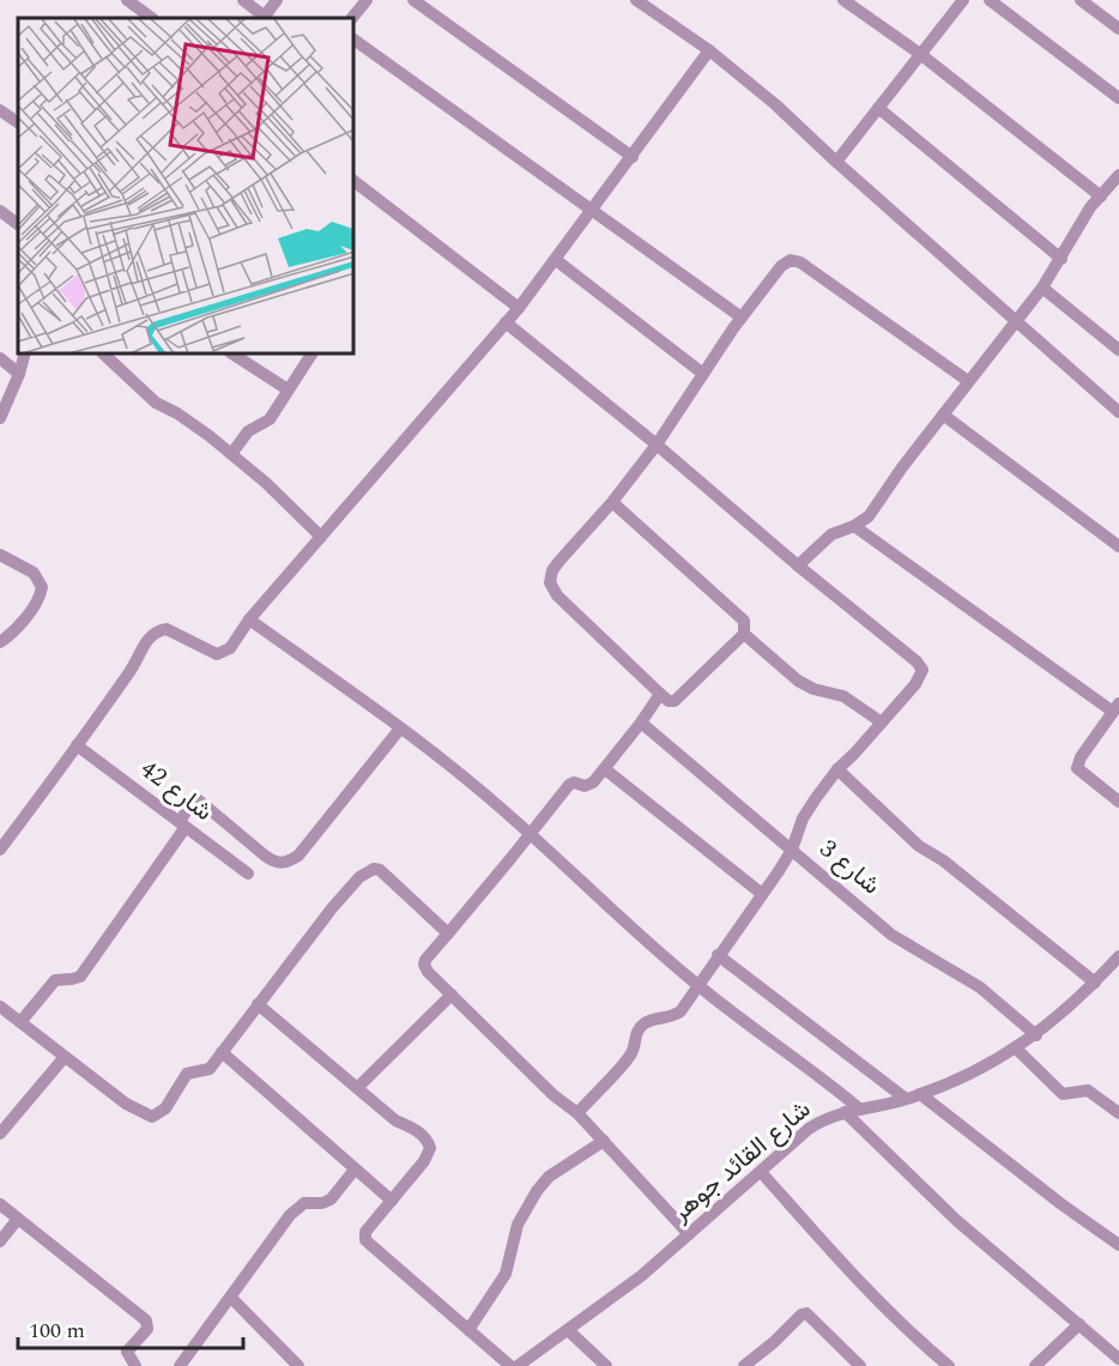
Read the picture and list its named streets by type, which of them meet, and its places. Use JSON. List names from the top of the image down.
{
  "streets": {
    "street": ["شارع 42", "شارع 3", "شارع القائد جوهر"]
  },
  "crossings": [
    ["شارع 3", "شارع القائد جوهر"]
  ],
  "scale_bar": "100 m"
}
